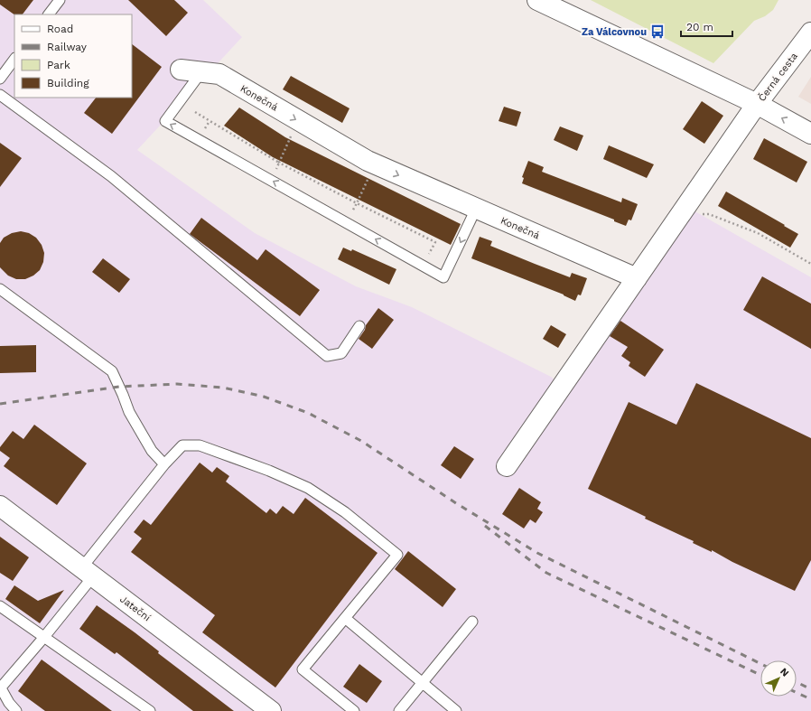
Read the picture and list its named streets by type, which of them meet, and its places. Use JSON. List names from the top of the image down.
{
  "streets": {
    "street": ["Černá cesta", "Konečná", "Jateční"]
  },
  "one_way": ["Konečná"],
  "places": {
    "bus stop": ["Za Válcovnou"]
  },
  "legend": [
    "Road",
    "Railway",
    "Park",
    "Building"
  ],
  "scale_bar": "20 m",
  "north": "top right"
}
